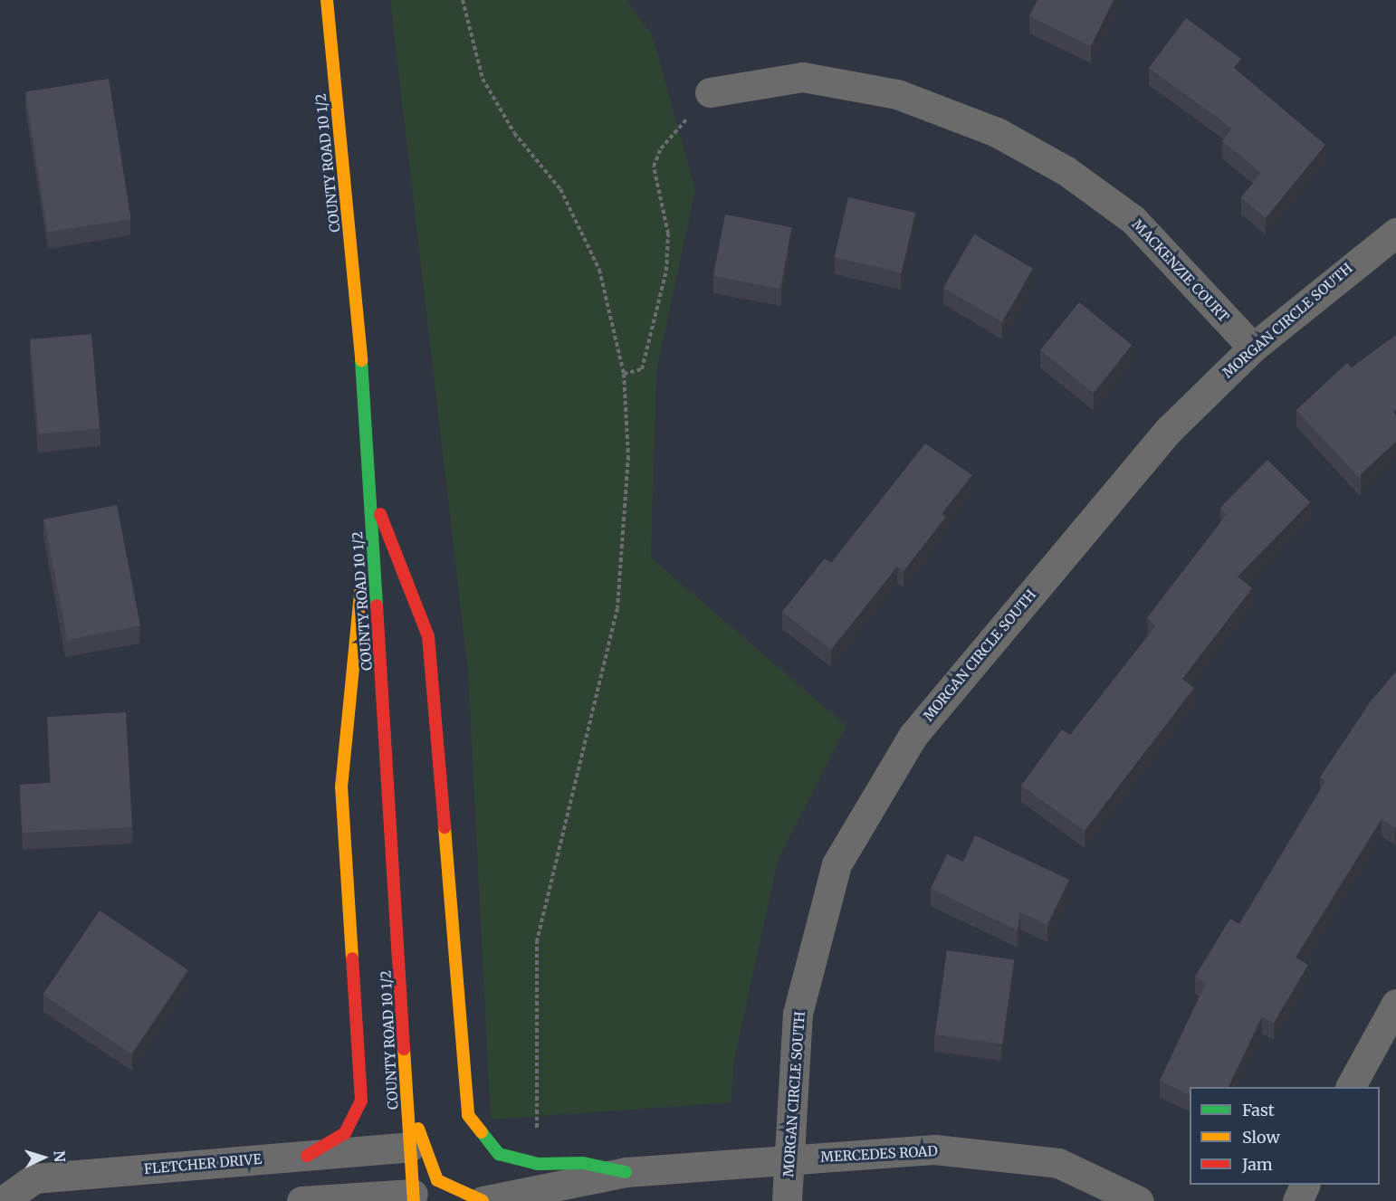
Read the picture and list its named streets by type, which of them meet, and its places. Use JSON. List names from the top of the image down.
{
  "streets": {
    "street": [
      "COUNTY ROAD 10 1/2",
      "MACKENZIE COURT",
      "MORGAN CIRCLE SOUTH",
      "MERCEDES ROAD",
      "FLETCHER DRIVE"
    ]
  },
  "crossings": [
    ["COUNTY ROAD 10 1/2", "FLETCHER DRIVE"],
    ["MACKENZIE COURT", "MORGAN CIRCLE SOUTH"],
    ["MORGAN CIRCLE SOUTH", "MERCEDES ROAD"]
  ],
  "legend": ["Fast", "Slow", "Jam"],
  "north": "right"
}
